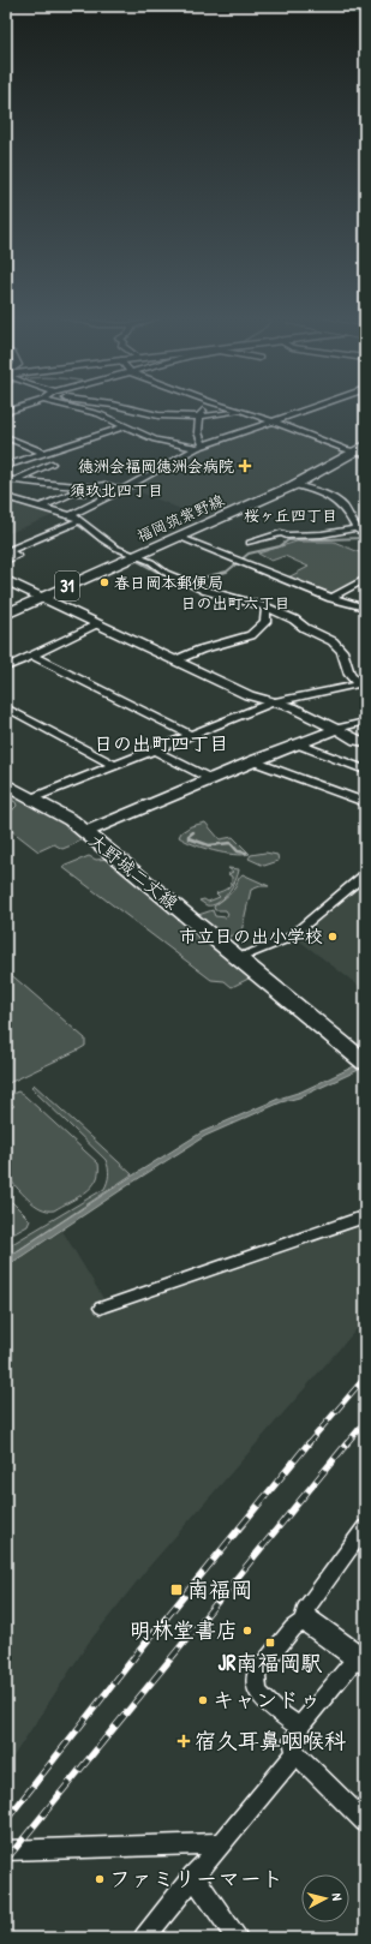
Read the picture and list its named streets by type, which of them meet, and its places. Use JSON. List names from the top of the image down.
{
  "streets": {
    "main road": ["福岡筑紫野線", "31", "大野城二丈線"]
  },
  "districts": [
    "須玖北四丁目",
    "桜ヶ丘四丁目",
    "日の出町六丁目",
    "日の出町四丁目"
  ],
  "places": {
    "health": ["徳洲会福岡徳洲会病院", "宿久耳鼻咽喉科"],
    "other": [
      "春日岡本郵便局",
      "市立日の出小学校",
      "明林堂書店",
      "キャンドゥ",
      "ファミリーマート"
    ],
    "transit": ["南福岡", "JR南福岡駅"]
  },
  "north": "right"
}
